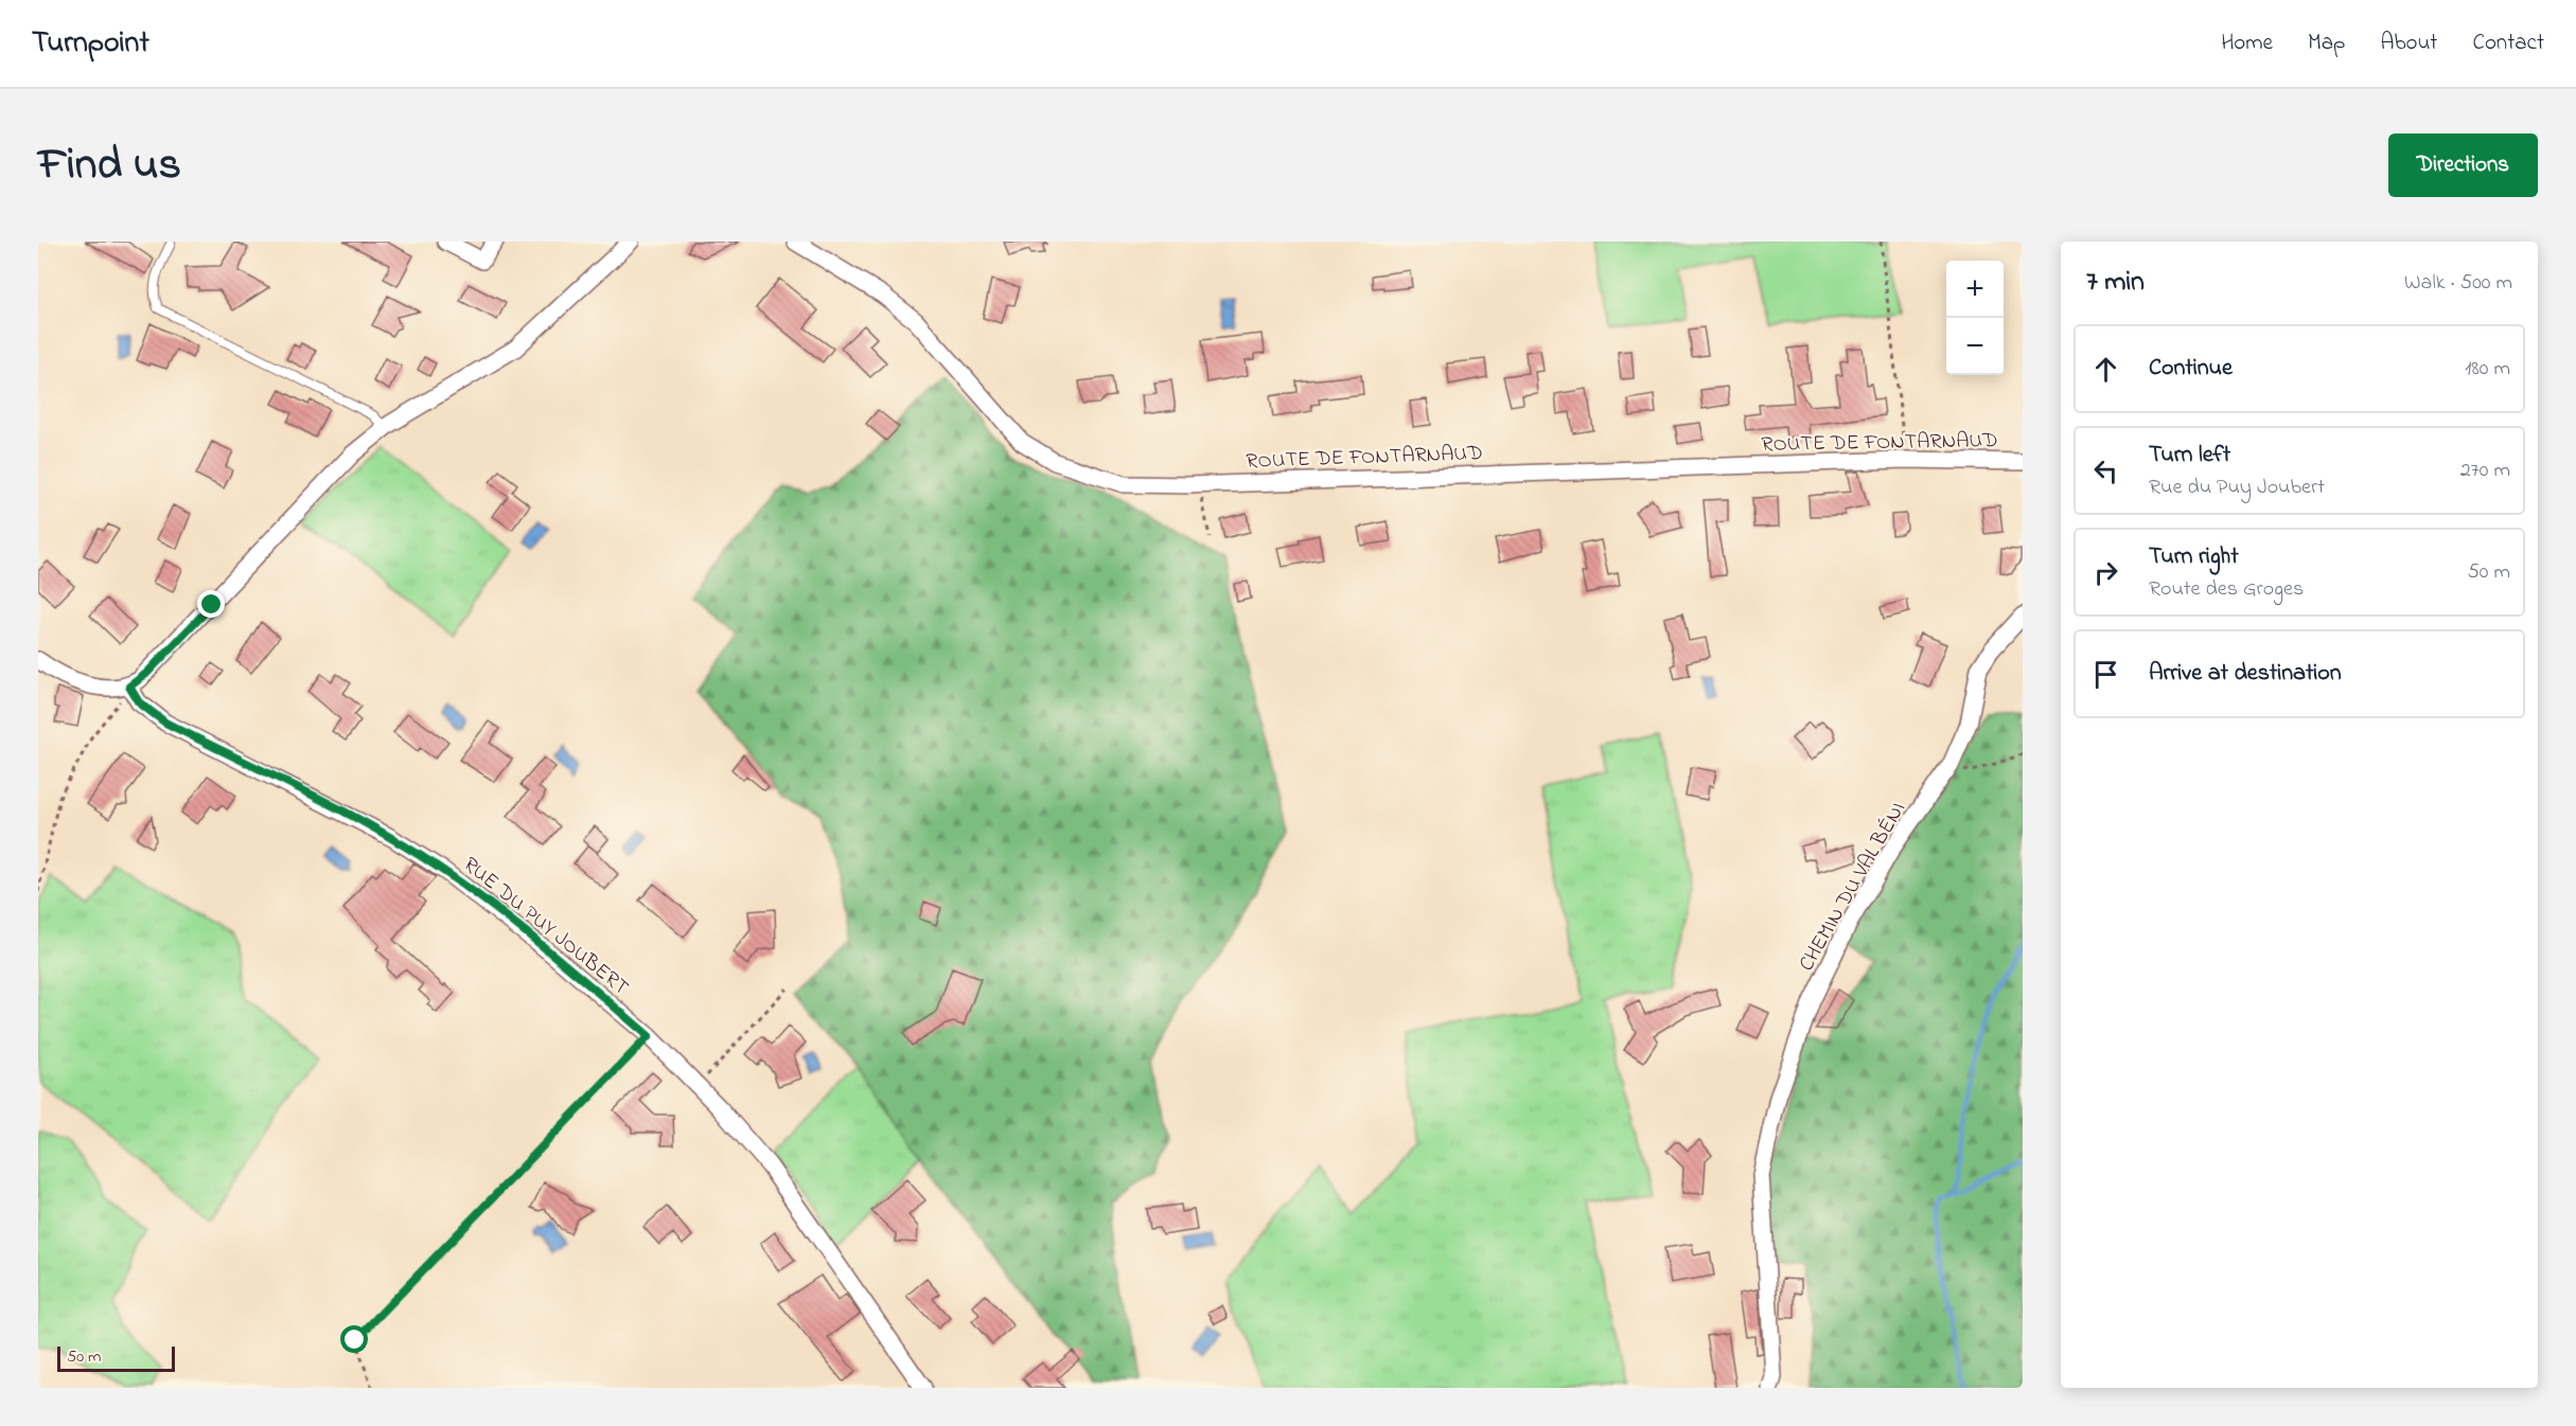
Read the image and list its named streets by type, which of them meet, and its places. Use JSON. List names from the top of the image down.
{
  "streets": {
    "street": ["ROUTE DE FONTARNAUD", "CHEMIN DU VAL BÉNI", "RUE DU PUY JOUBERT"]
  },
  "scale_bar": "50 m",
  "page": {
    "header": "Turnpoint",
    "nav": [
      "Home",
      "Map",
      "About",
      "Contact"
    ],
    "title": "Find us",
    "buttons": "Directions",
    "heading": ["7 min", "Walk · 500 m"],
    "map_buttons": ["+", "−"],
    "list": [
      ["Continue", "180 m"],
      ["Turn left", "Rue du Puy Joubert", "270 m"],
      ["Turn right", "Route des Groges", "50 m"],
      "Arrive at destination"
    ],
    "scale": "50 m"
  }
}
